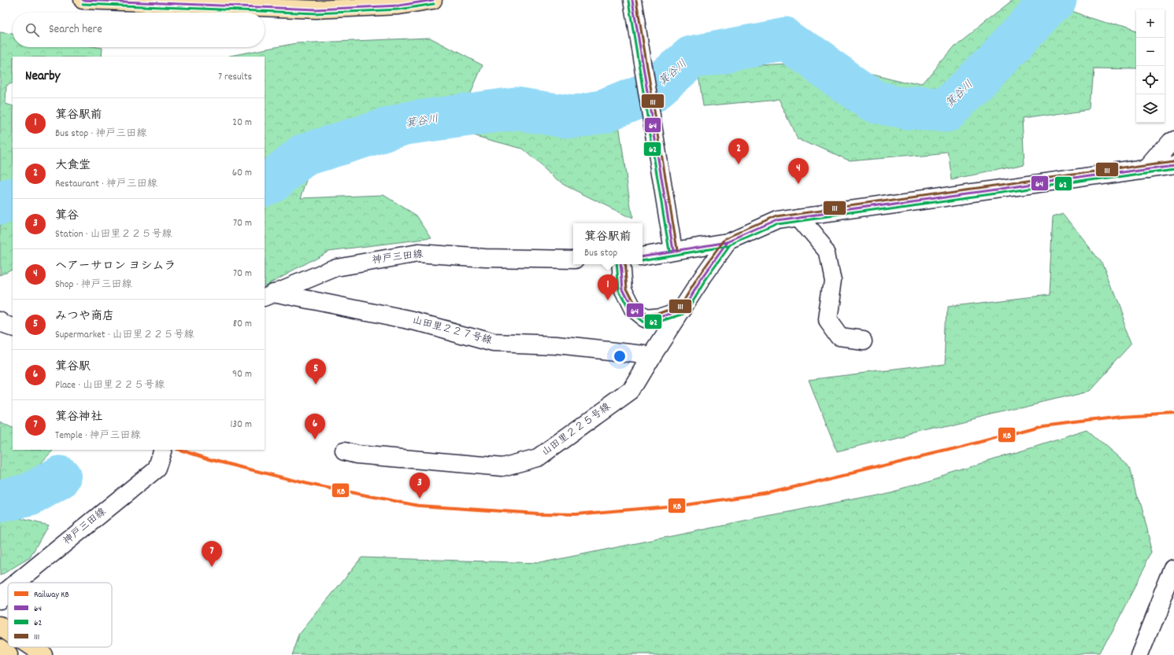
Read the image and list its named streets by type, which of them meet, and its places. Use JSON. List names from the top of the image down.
{
  "streets": {
    "street": ["神戸三田線", "山田里２２７号線", "山田里２２５号線"]
  },
  "crossings": [
    ["神戸三田線", "山田里２２７号線"],
    ["山田里２２７号線", "山田里２２５号線"]
  ],
  "water": ["箕谷川"],
  "lines": [
    "transit line 64",
    "transit line 111",
    "transit line 62",
    "rail line KB"
  ],
  "legend": [
    "Railway KB",
    "64",
    "62",
    "111"
  ],
  "page": {
    "map_buttons": ["+", "−"],
    "search": "Search here",
    "heading": ["Nearby", "7 results"],
    "list": [
      {
        "mark": "1",
        "name": "箕谷駅前",
        "note": "Bus stop · 神戸三田線",
        "value": "20 m"
      },
      {
        "mark": "2",
        "name": "大食堂",
        "note": "Restaurant · 神戸三田線",
        "value": "60 m"
      },
      {
        "mark": "3",
        "name": "箕谷",
        "note": "Station · 山田里２２５号線",
        "value": "70 m"
      },
      {
        "mark": "4",
        "name": "ヘアーサロン ヨシムラ",
        "note": "Shop · 神戸三田線",
        "value": "70 m"
      },
      {
        "mark": "5",
        "name": "みつや商店",
        "note": "Supermarket · 山田里２２５号線",
        "value": "80 m"
      },
      {
        "mark": "6",
        "name": "箕谷駅",
        "note": "Place · 山田里２２５号線",
        "value": "90 m"
      },
      {
        "mark": "7",
        "name": "箕谷神社",
        "note": "Temple · 神戸三田線",
        "value": "130 m"
      }
    ],
    "pins": [
      "2",
      "4",
      "1",
      "5",
      "6",
      "3",
      "7"
    ],
    "popup": ["箕谷駅前", "Bus stop"]
  }
}
